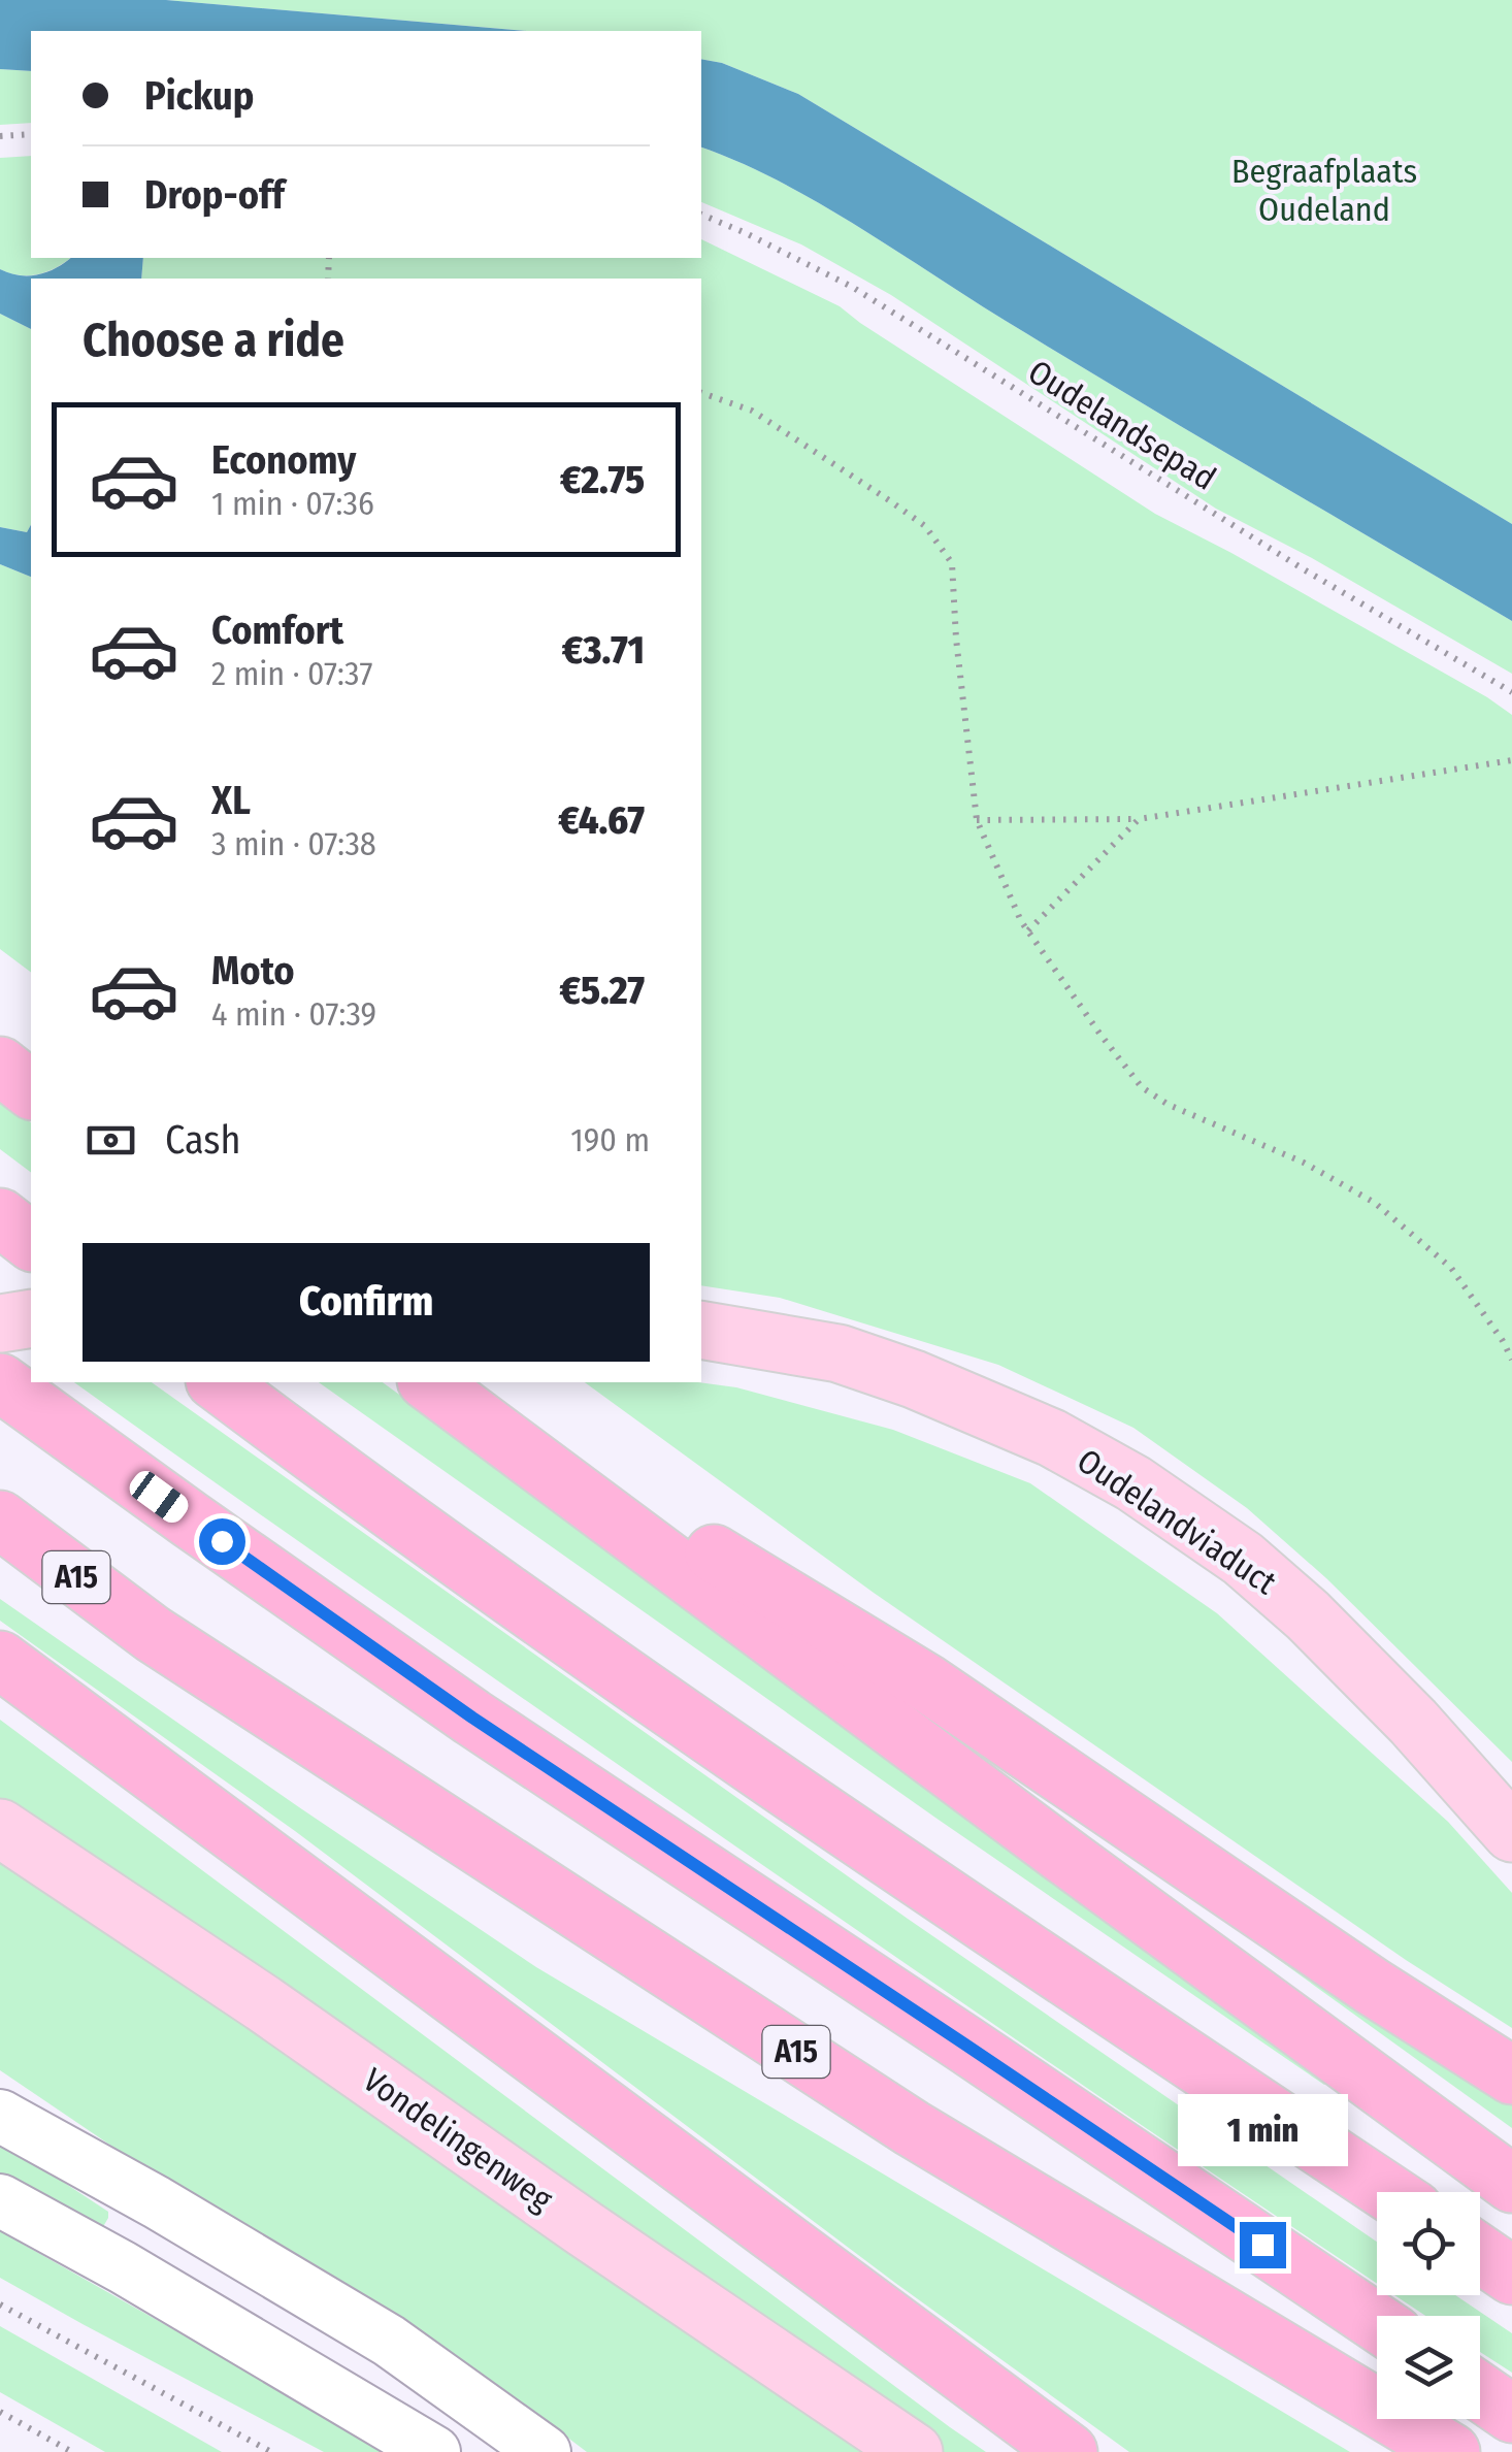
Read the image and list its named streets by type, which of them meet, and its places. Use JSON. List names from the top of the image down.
{
  "streets": {
    "highway": ["A15"],
    "main road": ["Oudelandviaduct", "Vondelingenweg"],
    "path": ["Oudelandsepad"]
  },
  "parks": ["Begraafplaats Oudeland"],
  "page": {
    "banner": ["Pickup", "Drop-off"],
    "heading": "Choose a ride",
    "list": [
      {
        "name": "Economy",
        "note": "1 min · 07:36",
        "value": "€2.75"
      },
      {
        "name": "Comfort",
        "note": "2 min · 07:37",
        "value": "€3.71"
      },
      {
        "name": "XL",
        "note": "3 min · 07:38",
        "value": "€4.67"
      },
      {
        "name": "Moto",
        "note": "4 min · 07:39",
        "value": "€5.27"
      }
    ],
    "pay": ["Cash", "190 m"],
    "buttons": "Confirm",
    "bubble": "1 min"
  }
}
